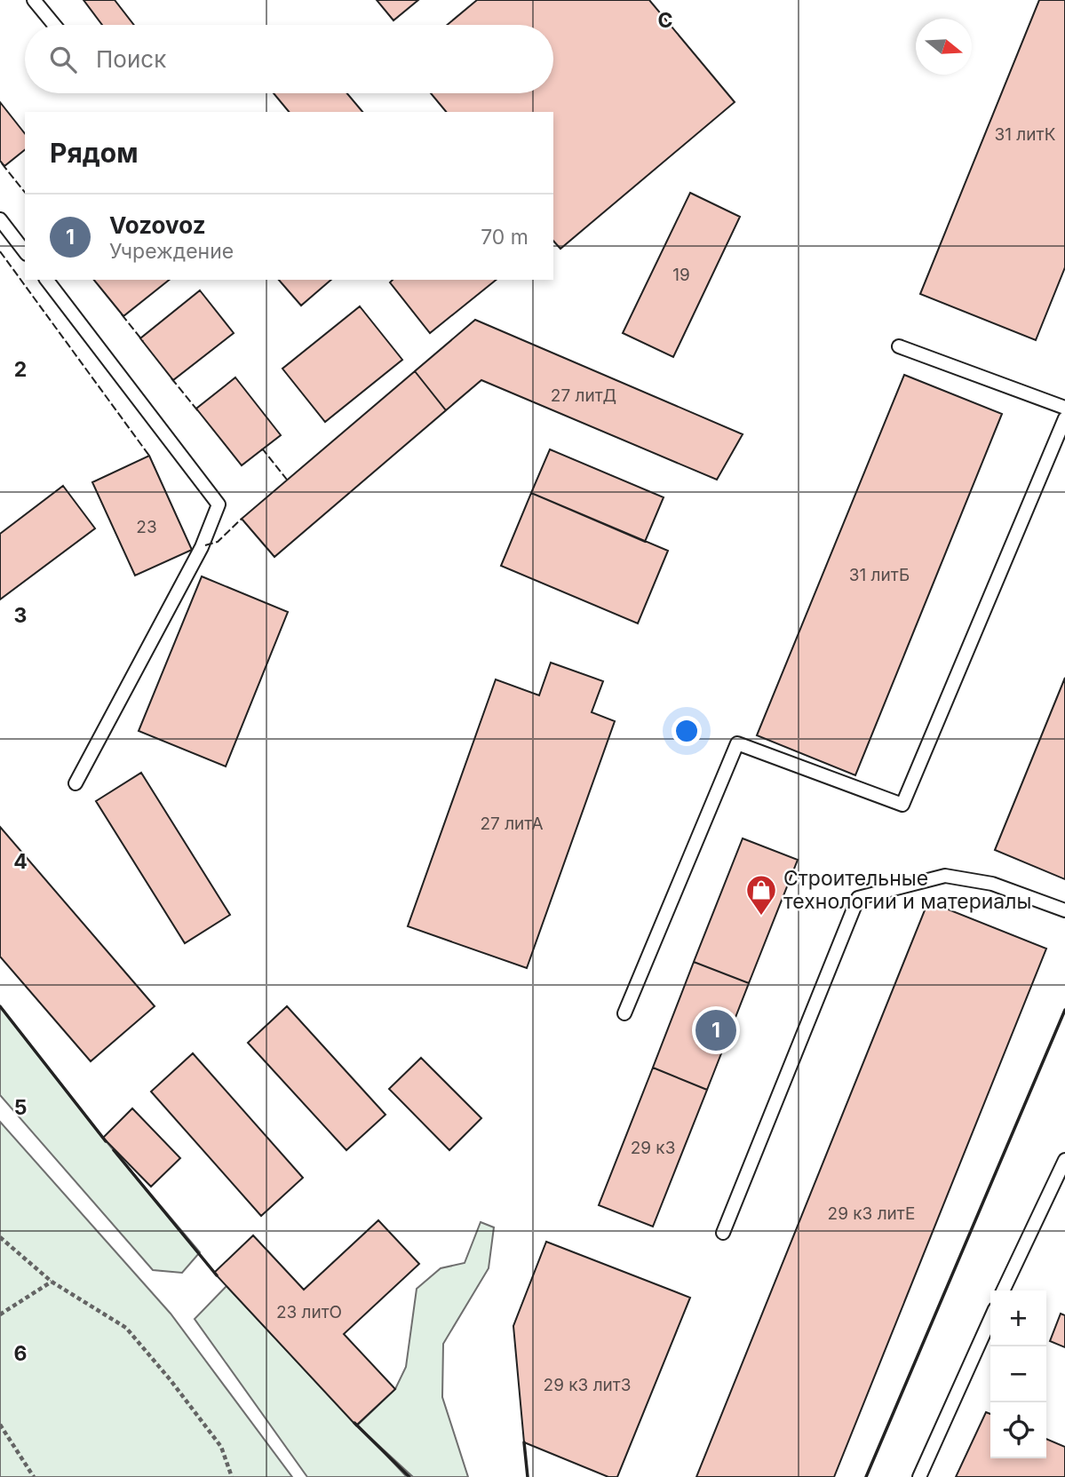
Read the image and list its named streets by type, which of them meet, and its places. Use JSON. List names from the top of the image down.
{
  "places": {
    "shop": ["Строительные технологии и материалы"]
  },
  "house_numbers": [
    "31 литК",
    "19",
    "27 литД",
    "23",
    "31 литБ",
    "27 литА",
    "29 к3",
    "29 к3 литЕ",
    "23 литО",
    "29 к3 литЗ"
  ],
  "north": "right",
  "page": {
    "search": "Поиск",
    "heading": "Рядом",
    "list": [
      {
        "mark": "1",
        "name": "Vozovoz",
        "note": "Учреждение",
        "value": "70 m"
      }
    ],
    "pins": "1",
    "map_buttons": ["+", "−"]
  },
  "grid": {
    "columns": ["C"],
    "rows": [
      "2",
      "3",
      "4",
      "5",
      "6"
    ]
  }
}
